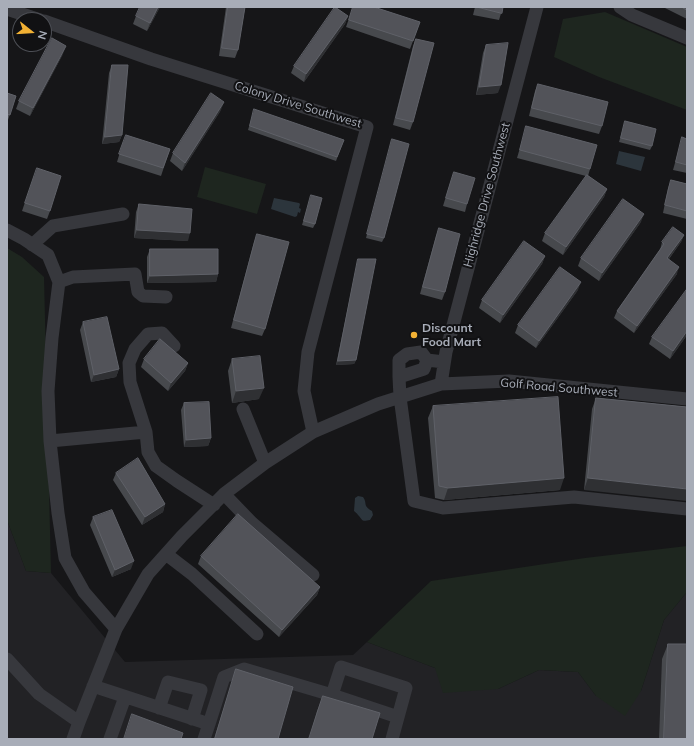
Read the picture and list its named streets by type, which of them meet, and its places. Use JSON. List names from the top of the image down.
{
  "streets": {
    "street": ["Colony Drive Southwest", "Highridge Drive Southwest", "Golf Road Southwest"]
  },
  "crossings": [
    ["Colony Drive Southwest", "Golf Road Southwest"],
    ["Highridge Drive Southwest", "Golf Road Southwest"]
  ],
  "places": ["Discount Food Mart"],
  "north": "right"
}
